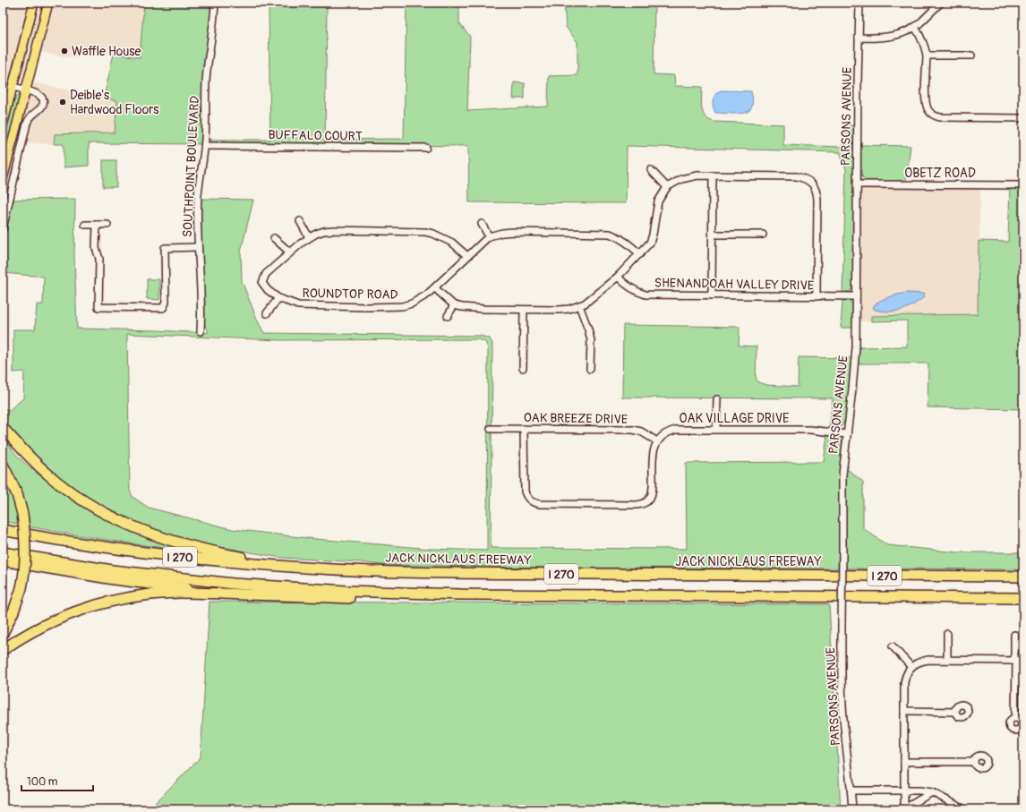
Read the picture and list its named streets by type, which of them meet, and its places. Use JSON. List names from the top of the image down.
{
  "streets": {
    "highway": ["I 270", "JACK NICKLAUS FREEWAY"],
    "street": [
      "PARSONS AVENUE",
      "BUFFALO COURT",
      "SOUTHPOINT BOULEVARD",
      "OBETZ ROAD",
      "SHENANDOAH VALLEY DRIVE",
      "ROUNDTOP ROAD",
      "OAK BREEZE DRIVE",
      "OAK VILLAGE DRIVE"
    ]
  },
  "crossings": [
    ["PARSONS AVENUE", "OBETZ ROAD"],
    ["PARSONS AVENUE", "SHENANDOAH VALLEY DRIVE"],
    ["PARSONS AVENUE", "OAK VILLAGE DRIVE"],
    ["BUFFALO COURT", "SOUTHPOINT BOULEVARD"],
    ["OAK BREEZE DRIVE", "OAK VILLAGE DRIVE"]
  ],
  "places": ["Waffle House", "Deible's Hardwood Floors"],
  "scale_bar": "100 m"
}
